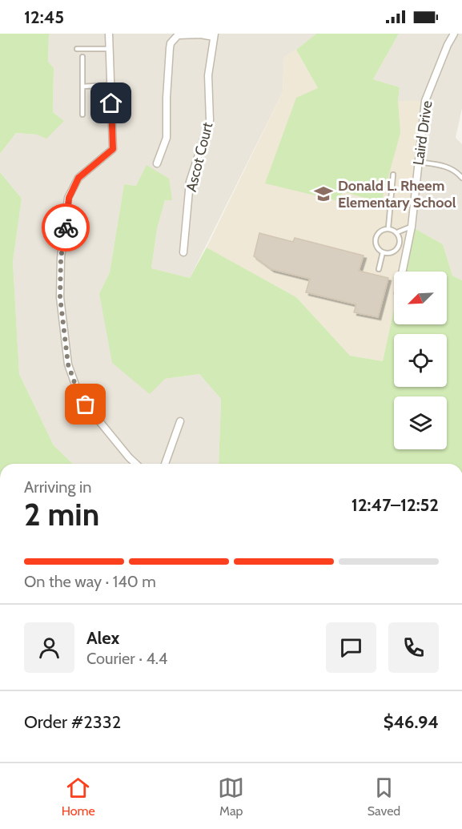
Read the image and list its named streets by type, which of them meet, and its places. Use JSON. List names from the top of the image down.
{
  "streets": {
    "street": ["Laird Drive", "Ascot Court"]
  },
  "places": {
    "school or university": ["Donald L. Rheem Elementary School"]
  },
  "north": "bottom left",
  "page": {
    "status": "12:45",
    "heading": ["2 min", "Arriving in", "12:47–12:52"],
    "panel": [
      "Alex",
      "Courier · 4.4",
      "Order #2332",
      "$46.94"
    ],
    "bar": "On the way · 140 m",
    "tabs": ["Home", "Map", "Saved"]
  }
}
